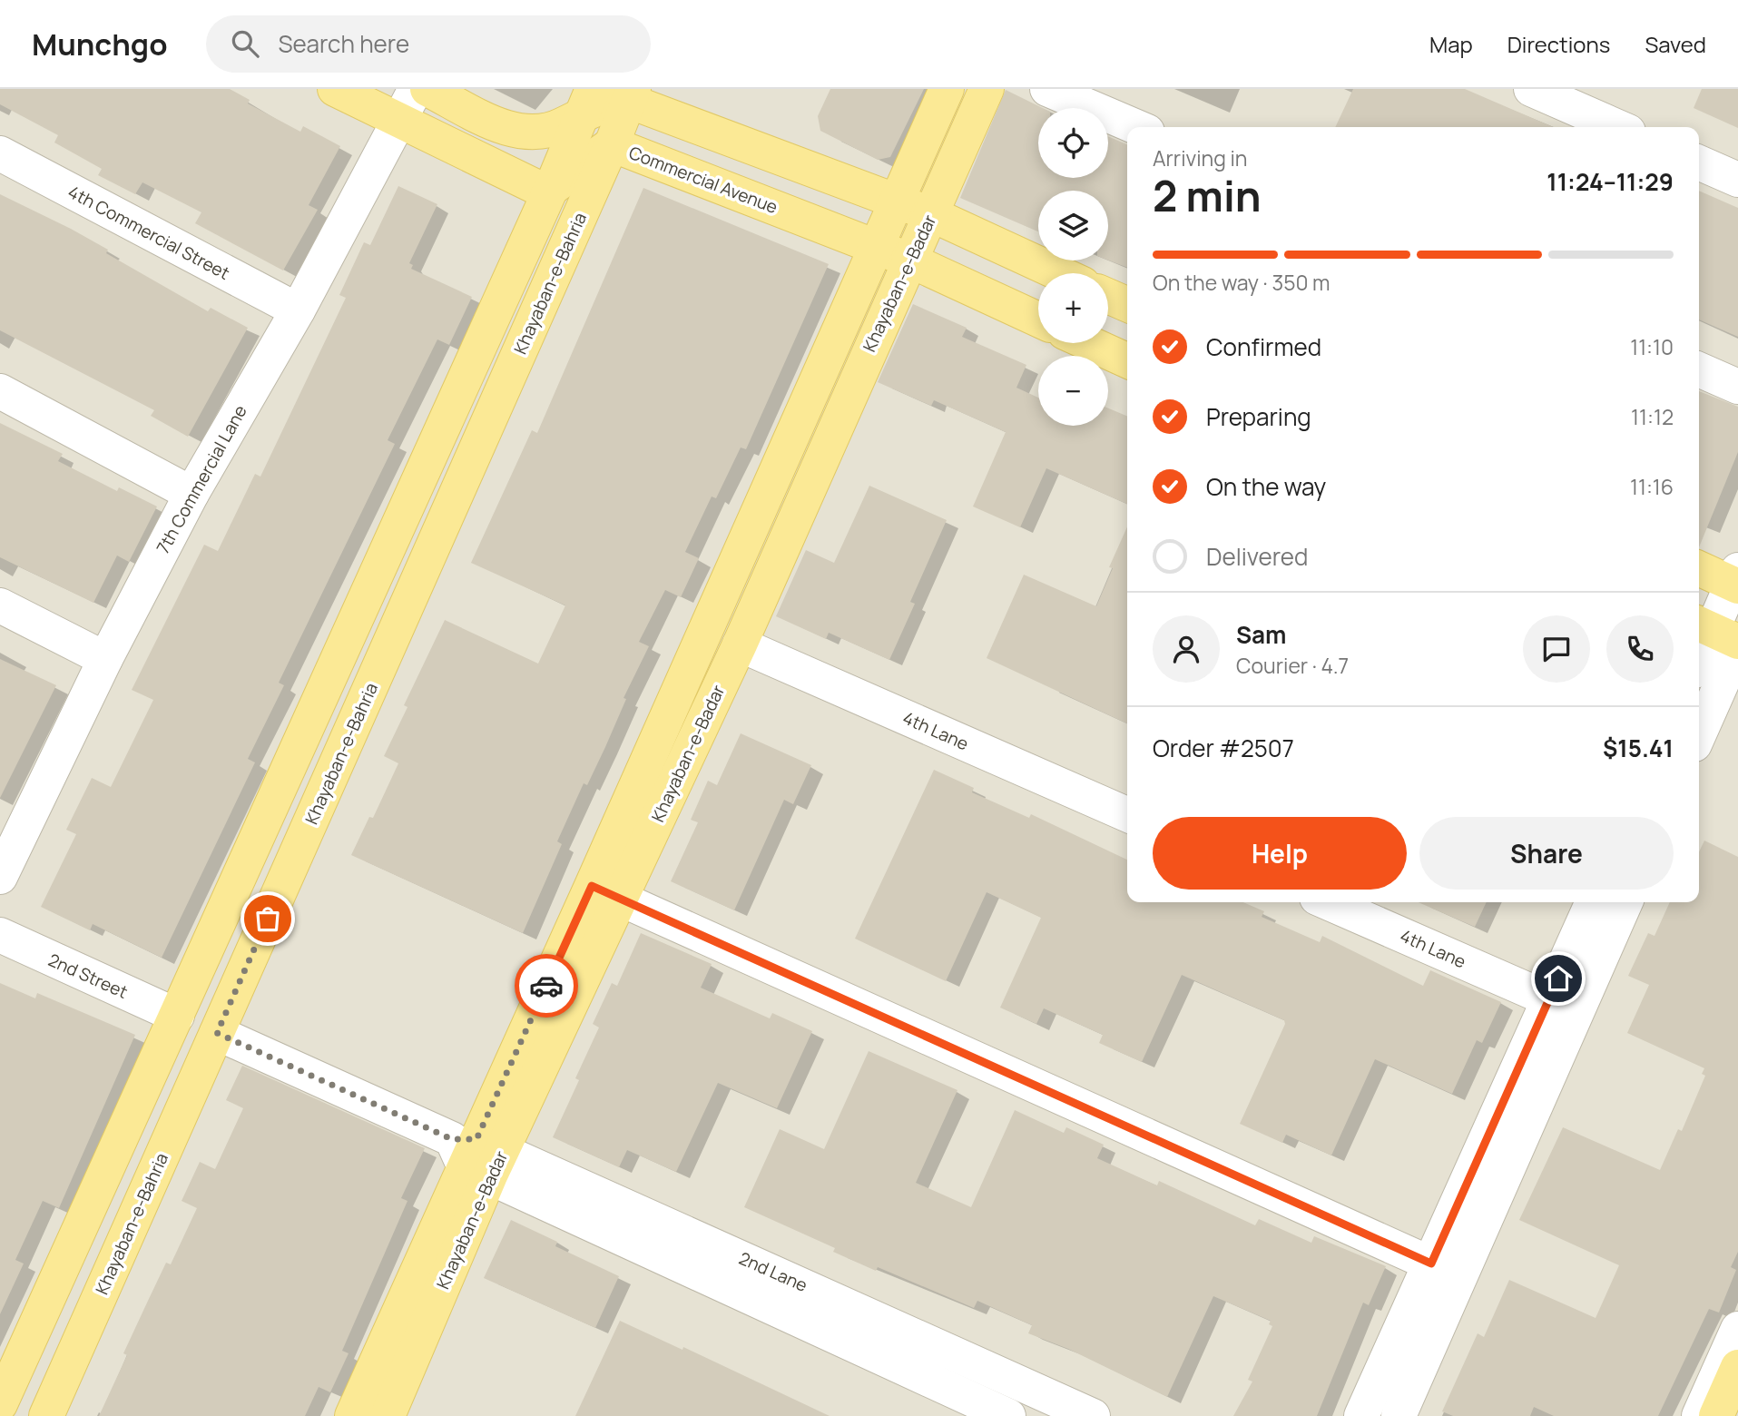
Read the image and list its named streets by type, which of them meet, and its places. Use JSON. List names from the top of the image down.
{
  "streets": {
    "main road": ["Commercial Avenue", "Khayaban-e-Bahria", "Khayaban-e-Badar"],
    "street": [
      "4th Commercial Street",
      "7th Commercial Lane",
      "4th Lane",
      "2nd Street",
      "2nd Lane"
    ]
  },
  "crossings": [
    ["Commercial Avenue", "Khayaban-e-Bahria"],
    ["Commercial Avenue", "Khayaban-e-Badar"],
    ["4th Commercial Street", "7th Commercial Lane"],
    ["Khayaban-e-Badar", "4th Lane"],
    ["Khayaban-e-Badar", "2nd Lane"]
  ],
  "page": {
    "header": "Munchgo",
    "search": "Search here",
    "nav": ["Map", "Directions", "Saved"],
    "map_buttons": ["+", "−"],
    "heading": ["2 min", "Arriving in", "11:24–11:29"],
    "panel": [
      "Sam",
      "Courier · 4.7",
      "Order #2507",
      "$15.41"
    ],
    "bar": "On the way · 350 m",
    "list": [
      ["Confirmed", "11:10"],
      ["Preparing", "11:12"],
      ["On the way", "11:16"],
      "Delivered"
    ],
    "buttons": ["Help", "Share"]
  }
}
